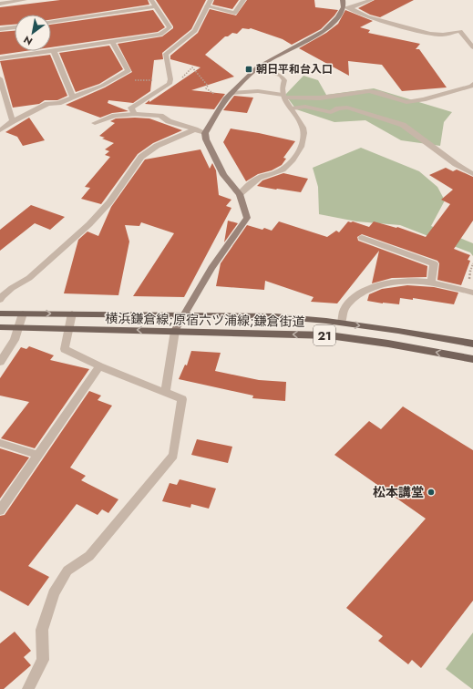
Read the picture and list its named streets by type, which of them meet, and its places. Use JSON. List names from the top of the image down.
{
  "streets": {
    "main road": ["横浜鎌倉線;原宿六ツ浦線;鎌倉街道", "21"]
  },
  "places": {
    "transit": ["朝日平和台入口"],
    "other": ["松本講堂"]
  },
  "north": "bottom left"
}
